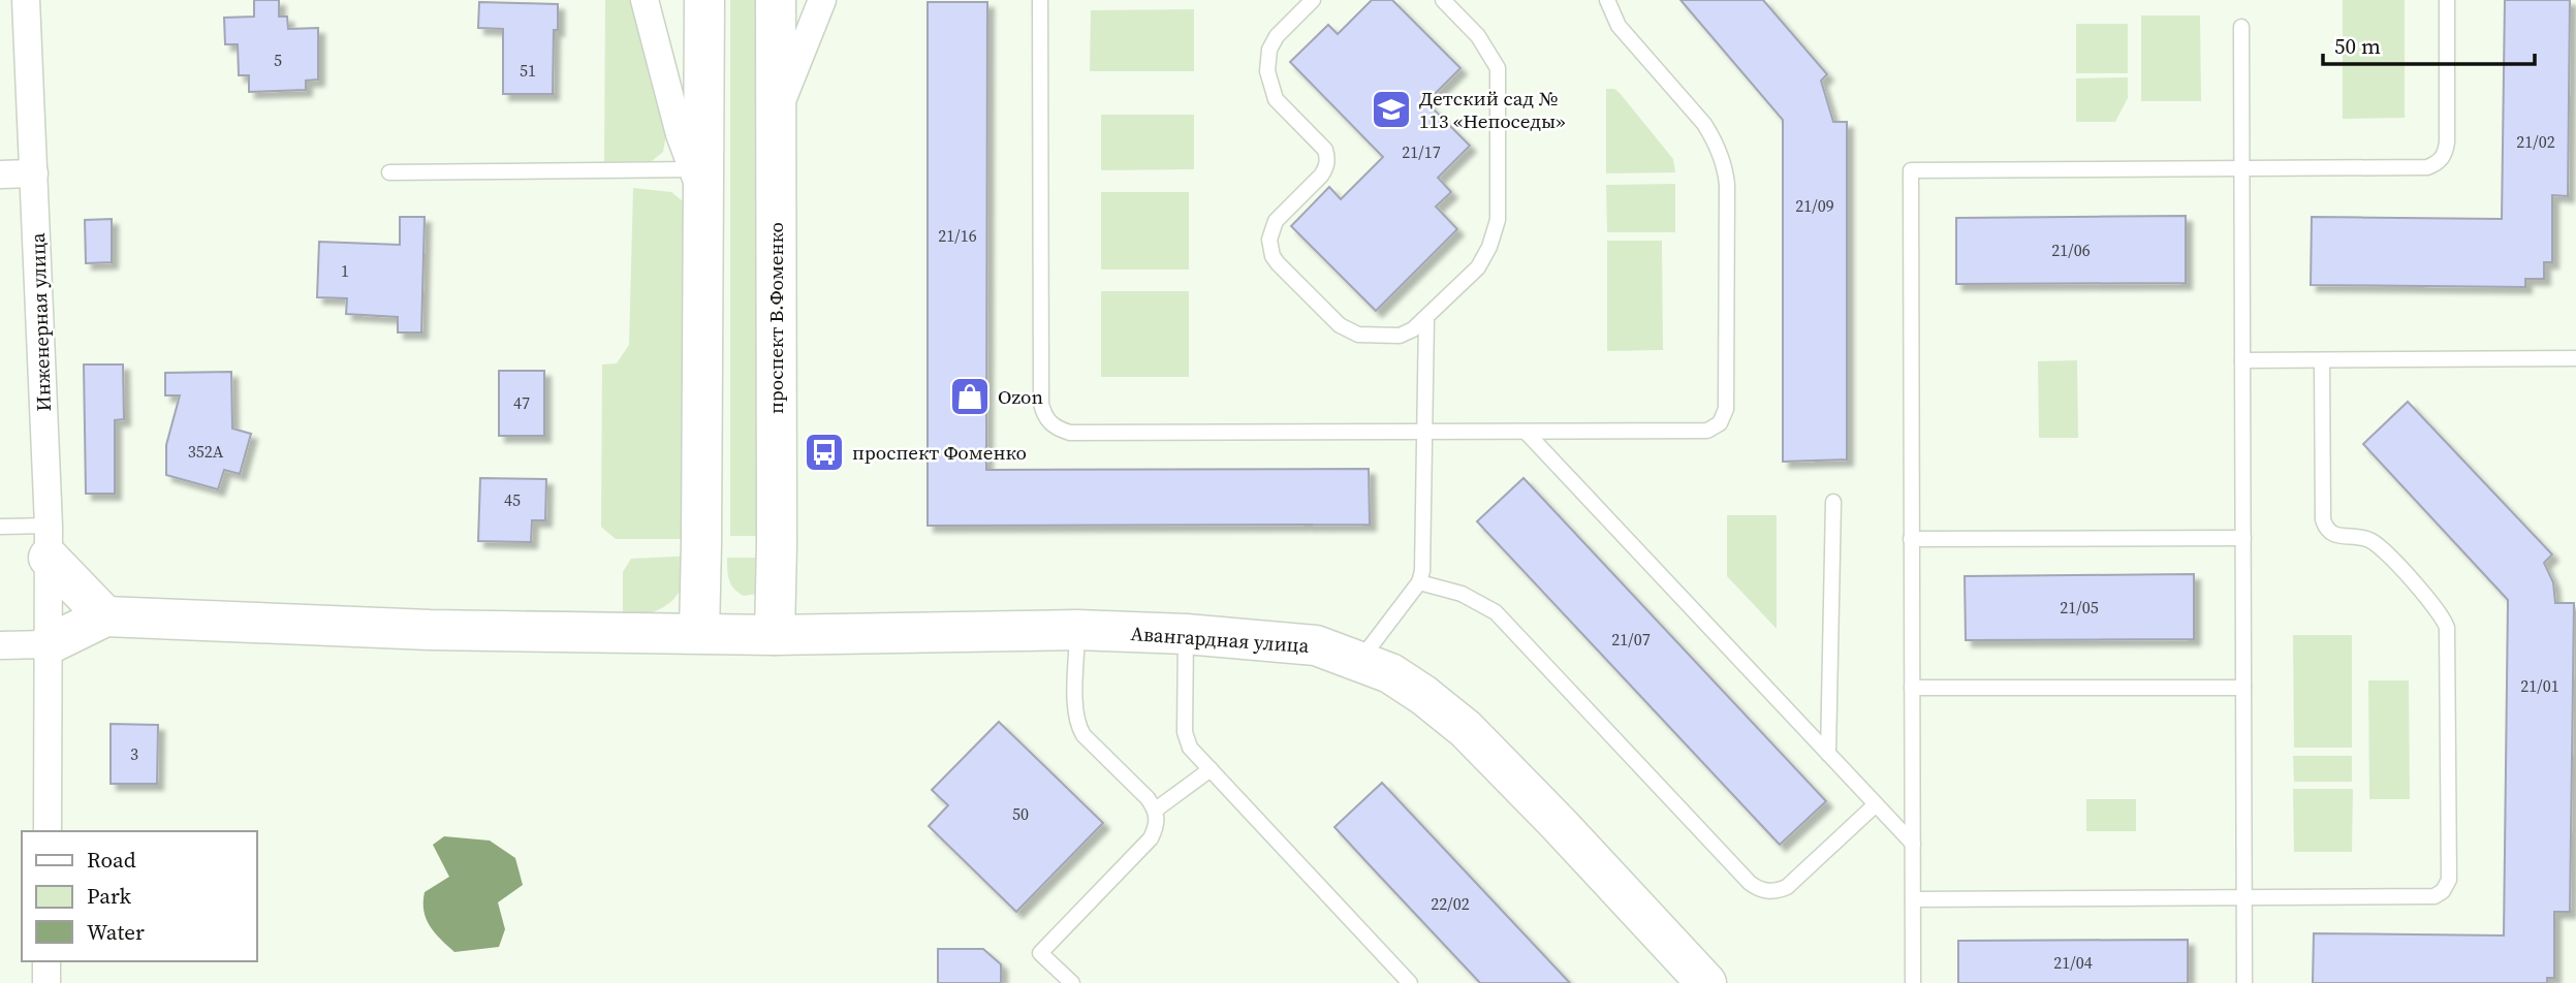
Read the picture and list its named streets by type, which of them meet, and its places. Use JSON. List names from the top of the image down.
{
  "streets": {
    "street": ["проспект В.Фоменко", "Инженерная улица", "Авангардная улица"]
  },
  "crossings": [
    ["проспект В.Фоменко", "Авангардная улица"]
  ],
  "places": {
    "school or university": ["Детский сад № 113 «Непоседы»"],
    "shop": ["Ozon"],
    "bus stop": ["проспект Фоменко"]
  },
  "house_numbers": [
    "5",
    "51",
    "21/02",
    "21/17",
    "21/09",
    "21/16",
    "21/06",
    "1",
    "47",
    "352А",
    "45",
    "21/05",
    "21/07",
    "21/01",
    "3",
    "50",
    "22/02",
    "21/04"
  ],
  "legend": ["Road", "Park", "Water"],
  "scale_bar": "50 m"
}
